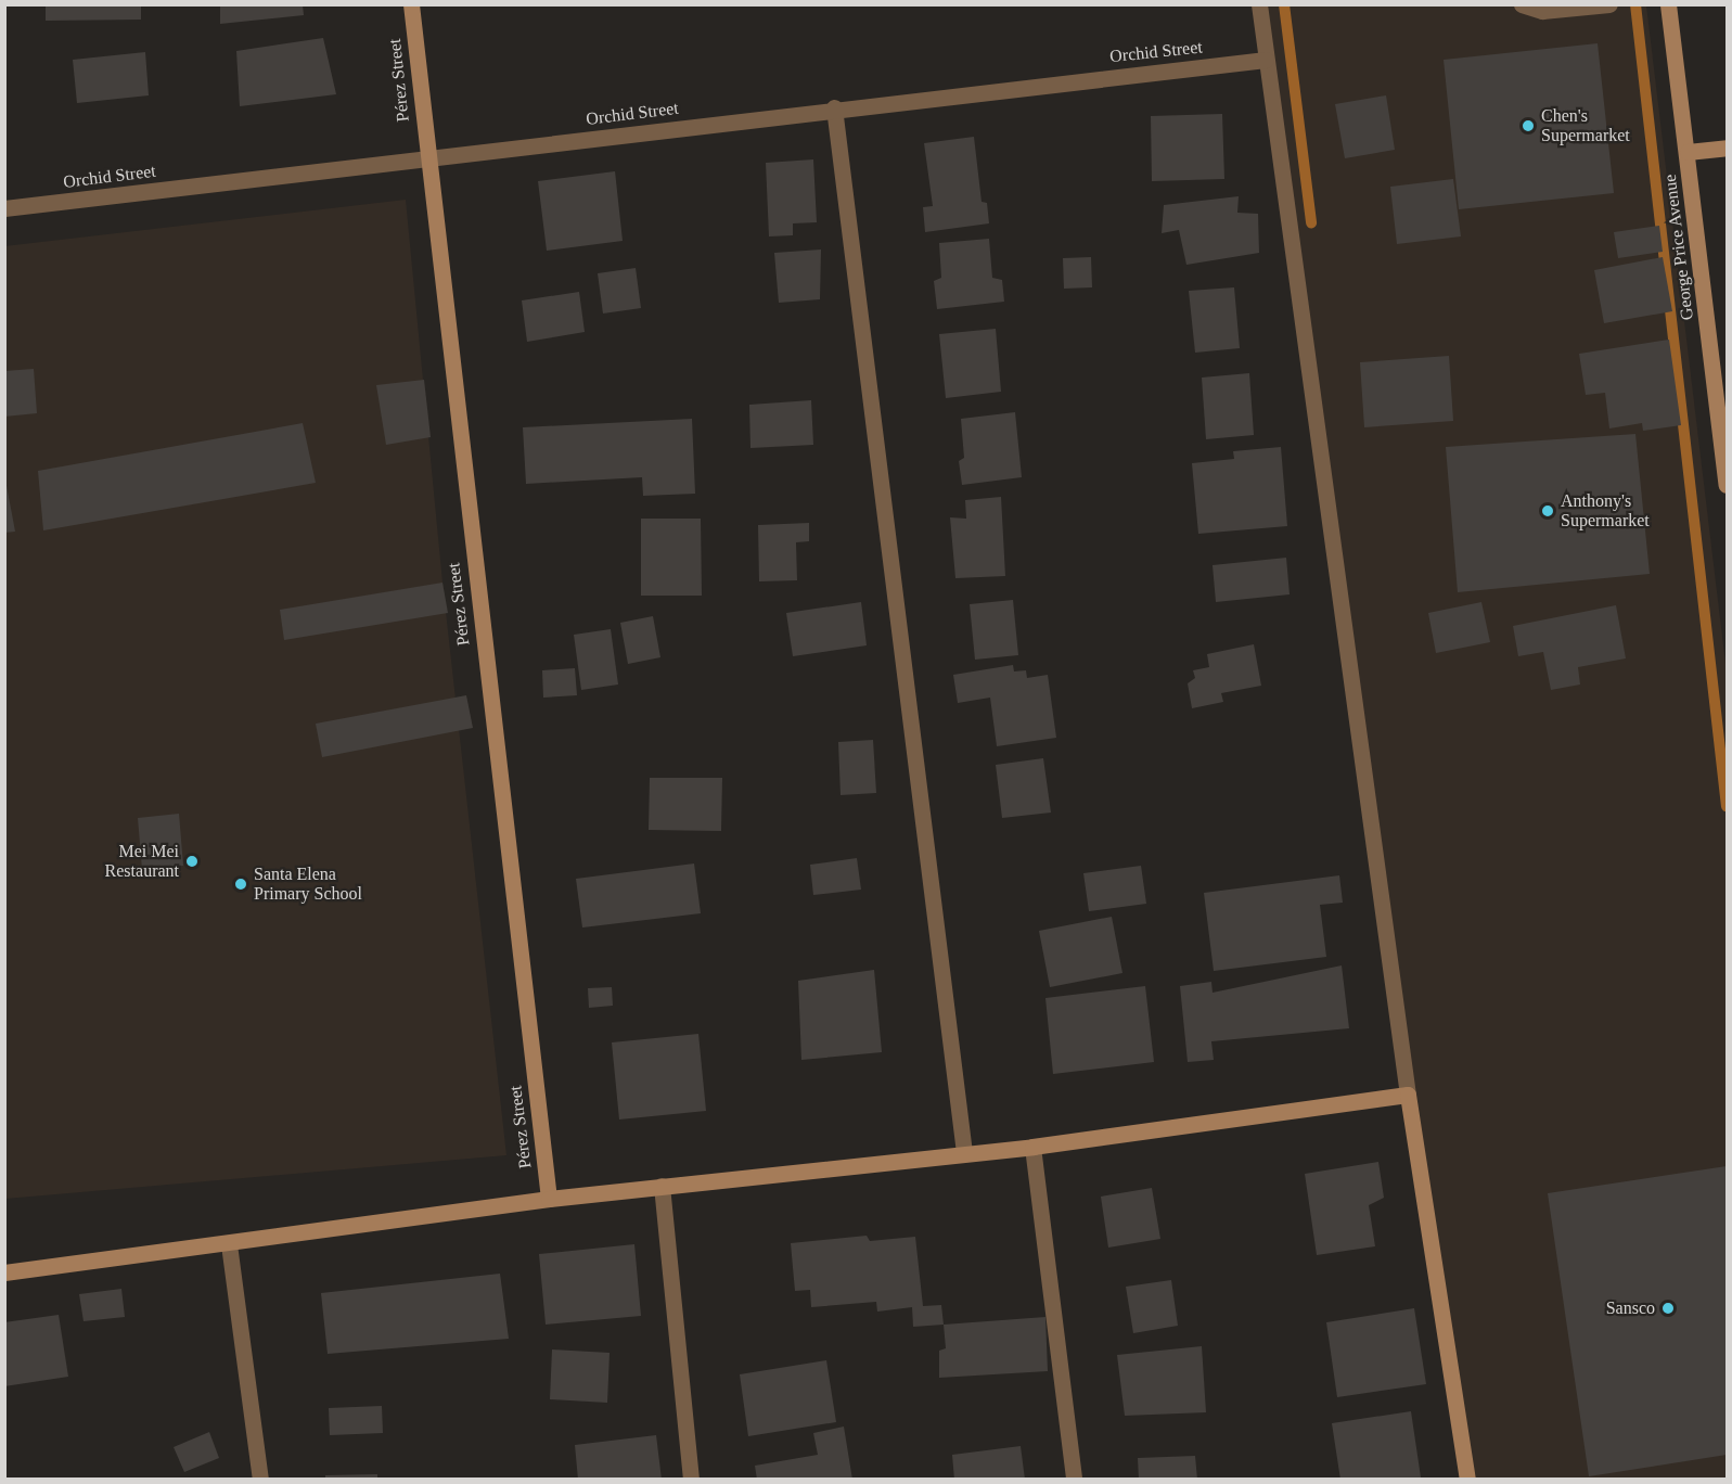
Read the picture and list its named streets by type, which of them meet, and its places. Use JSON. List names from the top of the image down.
{
  "streets": {
    "street": ["Orchid Street", "Pérez Street", "George Price Avenue"]
  },
  "crossings": [
    ["Orchid Street", "Pérez Street"]
  ],
  "places": [
    "Chen's Supermarket",
    "Anthony's Supermarket",
    "Mei Mei Restaurant",
    "Santa Elena Primary School",
    "Sansco"
  ]
}
